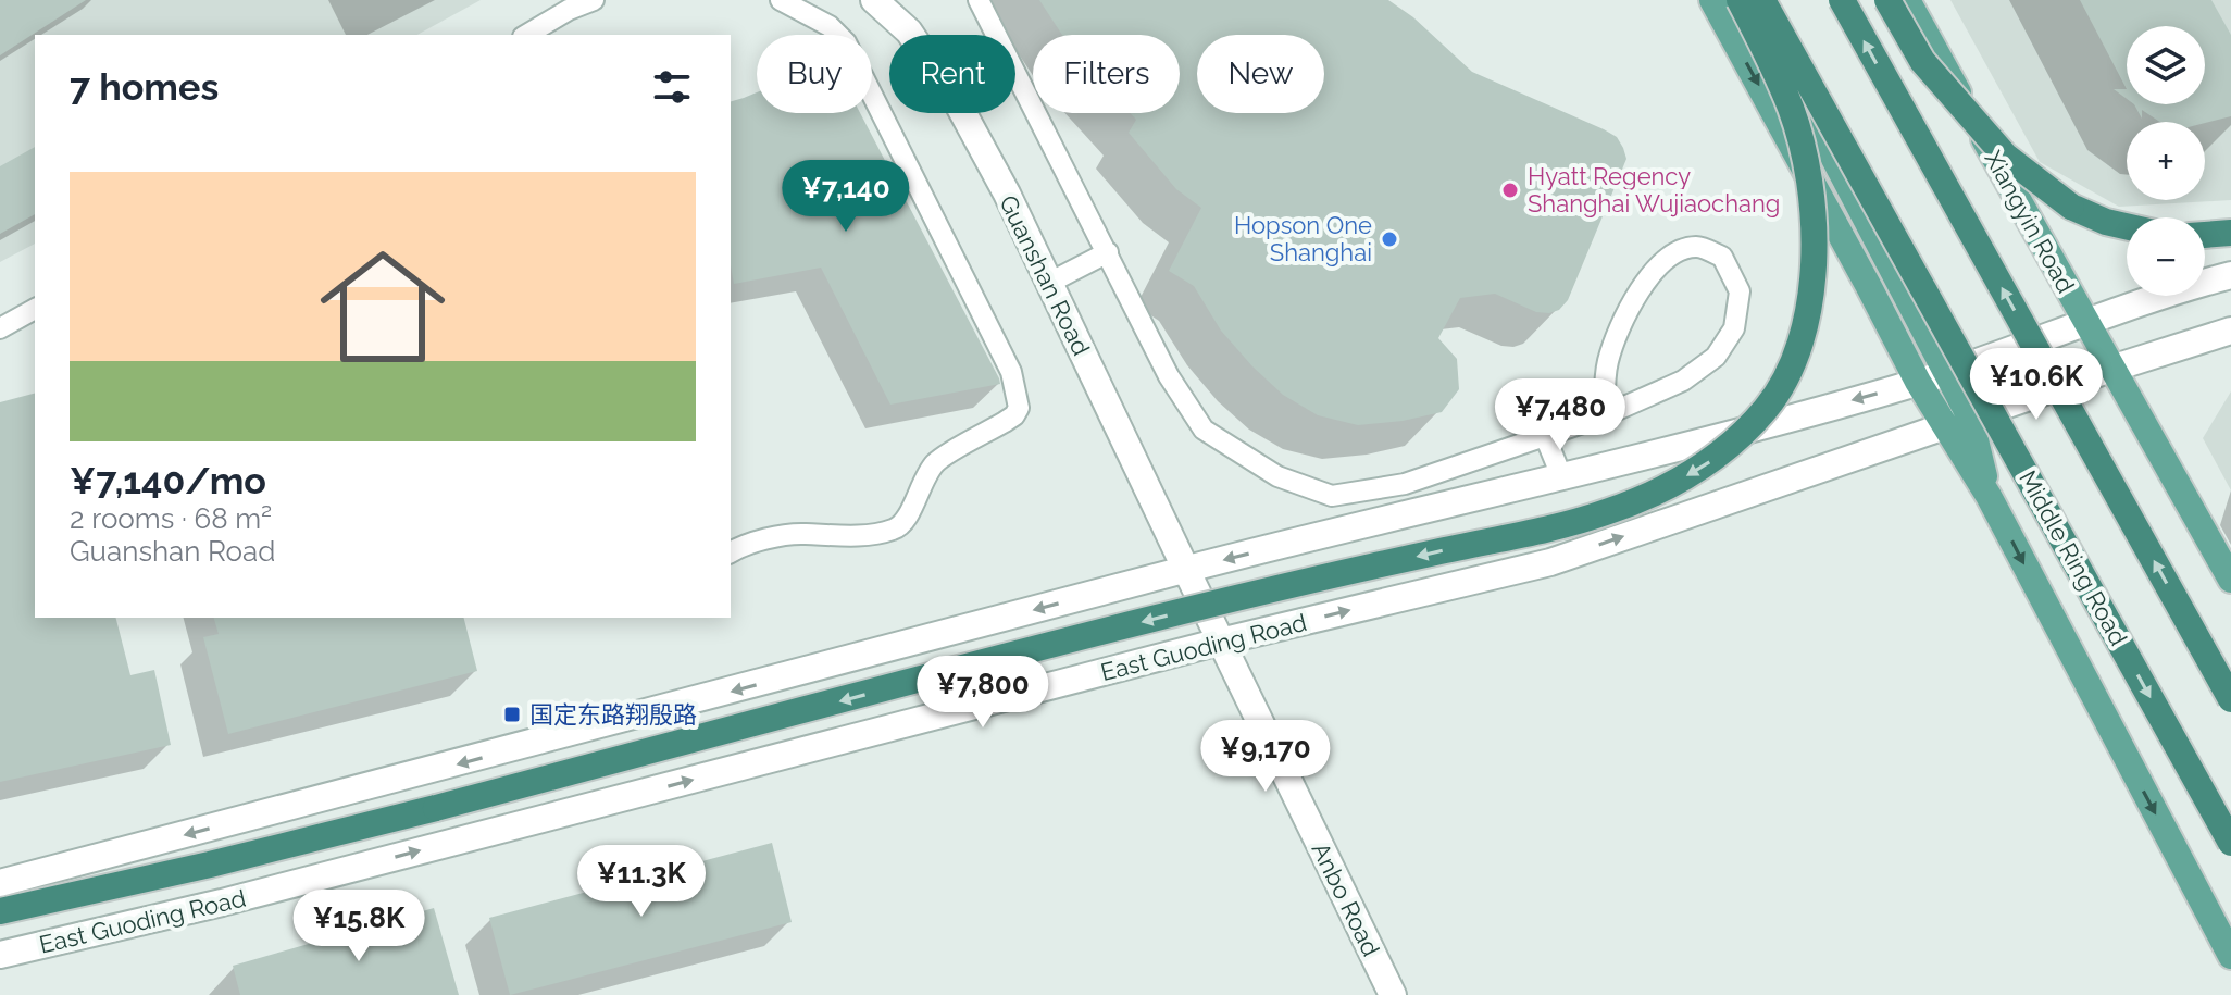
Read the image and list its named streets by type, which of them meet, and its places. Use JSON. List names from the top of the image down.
{
  "streets": {
    "highway": ["Middle Ring Road"],
    "main road": ["Xiangyin Road"],
    "street": ["Guanshan Road", "East Guoding Road", "Anbo Road"]
  },
  "crossings": [
    ["Xiangyin Road", "East Guoding Road"],
    ["Guanshan Road", "Anbo Road"],
    ["East Guoding Road", "Anbo Road"]
  ],
  "places": {
    "other": ["Hyatt Regency Shanghai Wujiaochang", "Hopson One Shanghai"],
    "transit": ["国定东路翔殷路"]
  },
  "page": {
    "map_buttons": ["+", "−"],
    "chip": [
      "Buy",
      "Rent",
      "Filters",
      "New"
    ],
    "heading": "7 homes",
    "list": [
      {
        "name": "¥7,140/mo",
        "note": "2 rooms · 68 m² · Guanshan Road"
      }
    ],
    "price": [
      "¥7,140",
      "¥10.6K",
      "¥7,480",
      "¥7,800",
      "¥9,170",
      "¥11.3K",
      "¥15.8K"
    ]
  }
}
